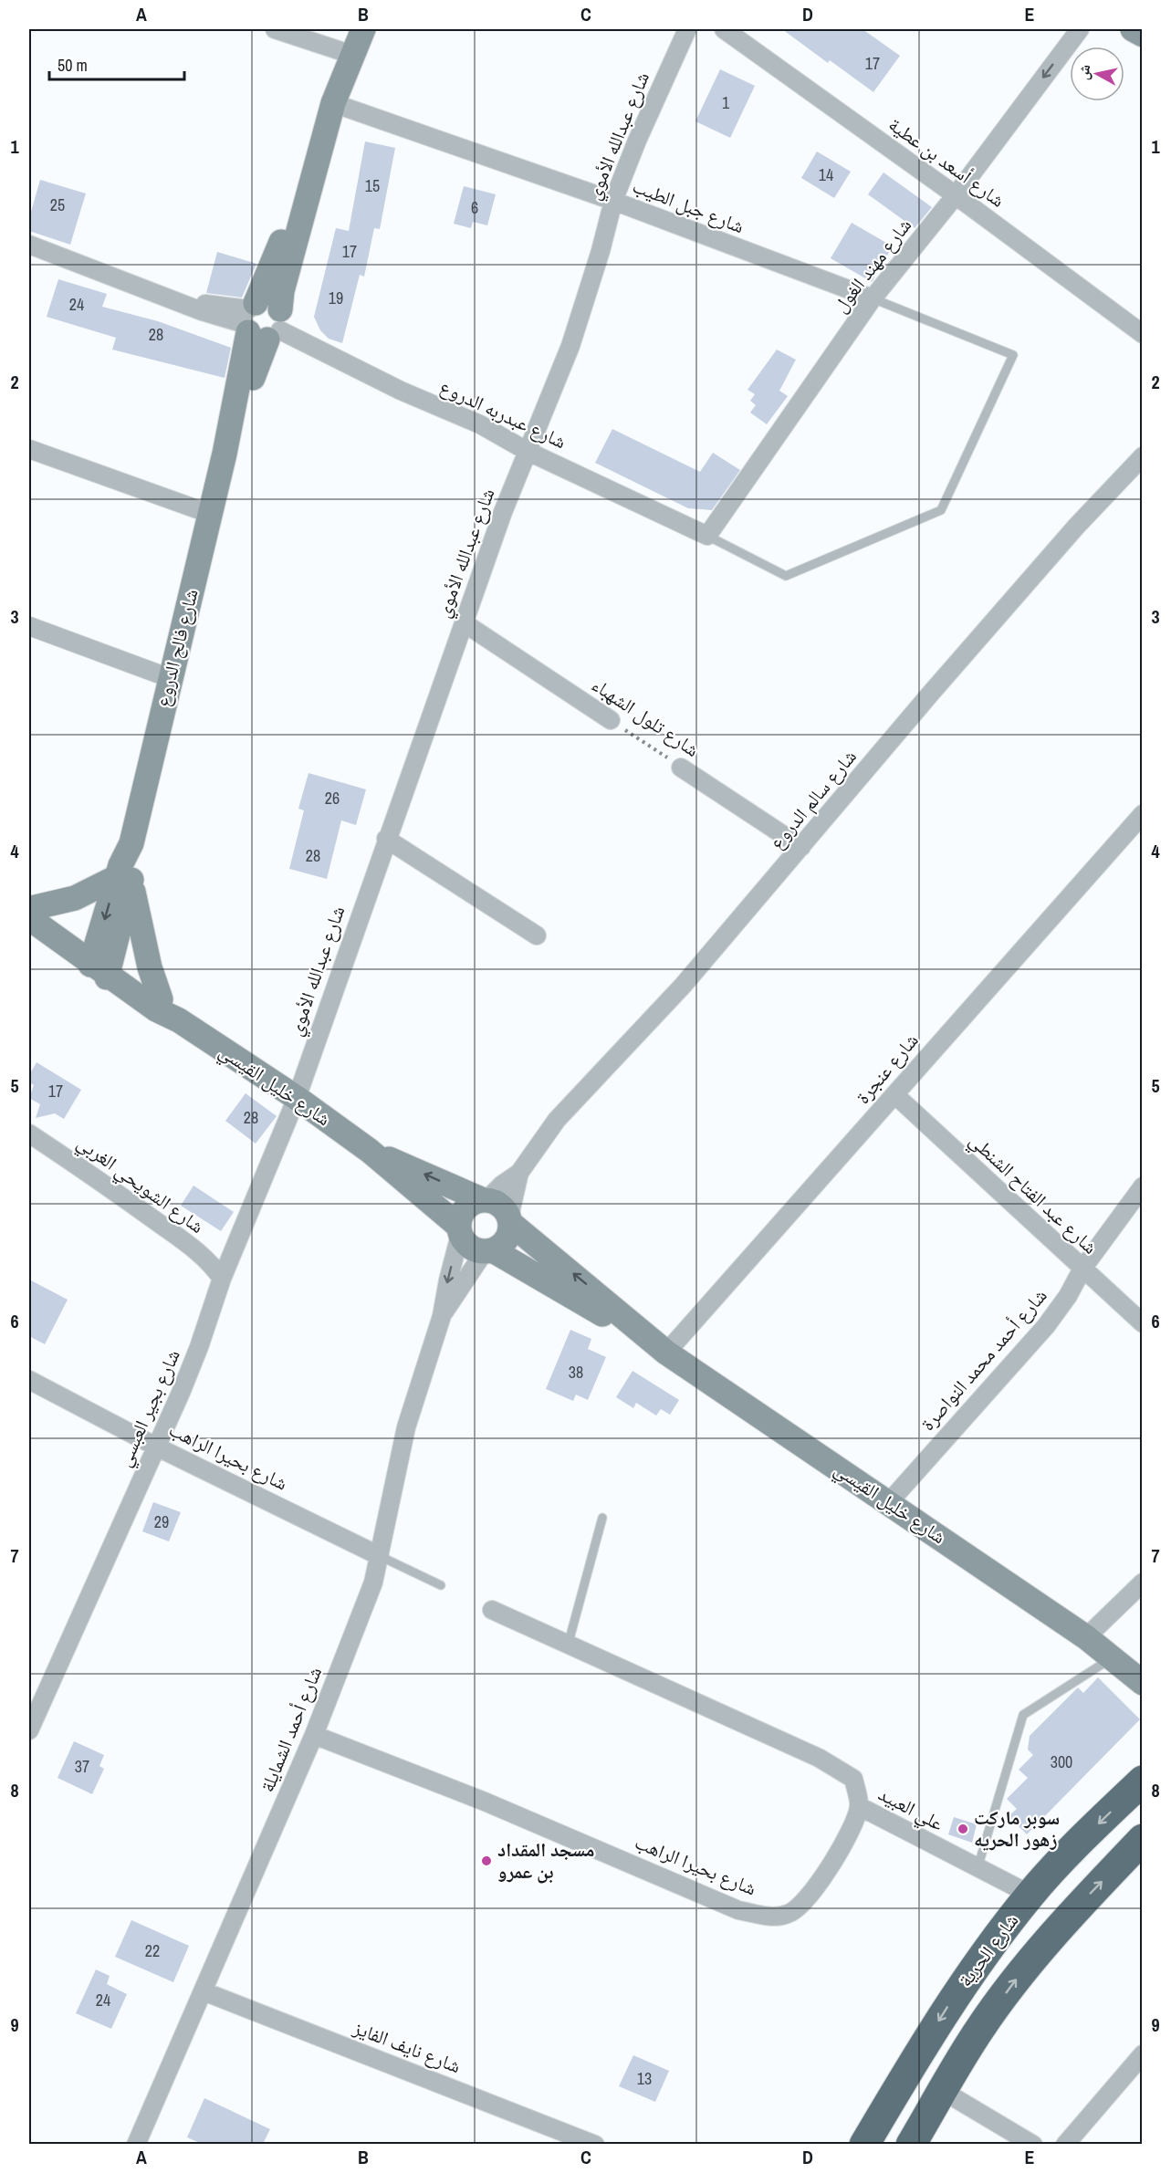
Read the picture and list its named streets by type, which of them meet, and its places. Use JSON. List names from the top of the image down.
{
  "streets": {
    "highway": ["شارع الحرية"],
    "street": [
      "شارع عبدالله الأموي",
      "شارع أسعد بن عطية",
      "شارع جبل الطيب",
      "شارع مهند الغول",
      "شارع عبدربه الدروع",
      "شارع فالح الدروع",
      "شارع تلول الشهباء",
      "شارع سالم الدروع",
      "شارع عنجرة",
      "شارع خليل القيسي",
      "شارع الشويحي الغربي",
      "شارع عبد الفتاح الشنطي",
      "شارع أحمد محمد النواصرة",
      "شارع بجير العبسي",
      "شارع بحيرا الراهب",
      "شارع أحمد الشمايلة",
      "علي العبيد",
      "شارع نايف الفايز"
    ]
  },
  "crossings": [
    ["شارع عبدالله الأموي", "شارع جبل الطيب"],
    ["شارع عبدالله الأموي", "شارع عبدربه الدروع"],
    ["شارع عبدالله الأموي", "شارع تلول الشهباء"],
    ["شارع عبدالله الأموي", "شارع خليل القيسي"],
    ["شارع عبدالله الأموي", "شارع بجير العبسي"],
    ["شارع أسعد بن عطية", "شارع مهند الغول"],
    ["شارع جبل الطيب", "شارع مهند الغول"],
    ["شارع جبل الطيب", "شارع فالح الدروع"],
    ["شارع مهند الغول", "شارع عبدربه الدروع"],
    ["شارع عبدربه الدروع", "شارع فالح الدروع"],
    ["شارع فالح الدروع", "شارع خليل القيسي"],
    ["شارع تلول الشهباء", "شارع سالم الدروع"],
    ["شارع سالم الدروع", "شارع خليل القيسي"],
    ["شارع سالم الدروع", "شارع أحمد الشمايلة"],
    ["شارع عنجرة", "شارع خليل القيسي"],
    ["شارع عنجرة", "شارع عبد الفتاح الشنطي"],
    ["شارع خليل القيسي", "شارع أحمد محمد النواصرة"],
    ["شارع خليل القيسي", "شارع بجير العبسي"],
    ["شارع خليل القيسي", "شارع أحمد الشمايلة"],
    ["شارع الشويحي الغربي", "شارع بجير العبسي"],
    ["شارع عبد الفتاح الشنطي", "شارع أحمد محمد النواصرة"],
    ["شارع بجير العبسي", "شارع بحيرا الراهب"],
    ["شارع بحيرا الراهب", "شارع أحمد الشمايلة"],
    ["شارع بحيرا الراهب", "علي العبيد"],
    ["شارع أحمد الشمايلة", "شارع نايف الفايز"],
    ["علي العبيد", "شارع الحرية"]
  ],
  "places": ["سوبر ماركت زهور الحريه", "مسجد المقداد بن عمرو"],
  "house_numbers": [
    "17",
    "1",
    "14",
    "15",
    "25",
    "6",
    "17",
    "19",
    "24",
    "28",
    "26",
    "28",
    "17",
    "28",
    "38",
    "29",
    "300",
    "37",
    "22",
    "24",
    "13"
  ],
  "scale_bar": "50 m",
  "north": "left",
  "grid": {
    "columns": [
      "A",
      "B",
      "C",
      "D",
      "E"
    ],
    "rows": [
      "1",
      "2",
      "3",
      "4",
      "5",
      "6",
      "7",
      "8",
      "9"
    ]
  }
}
